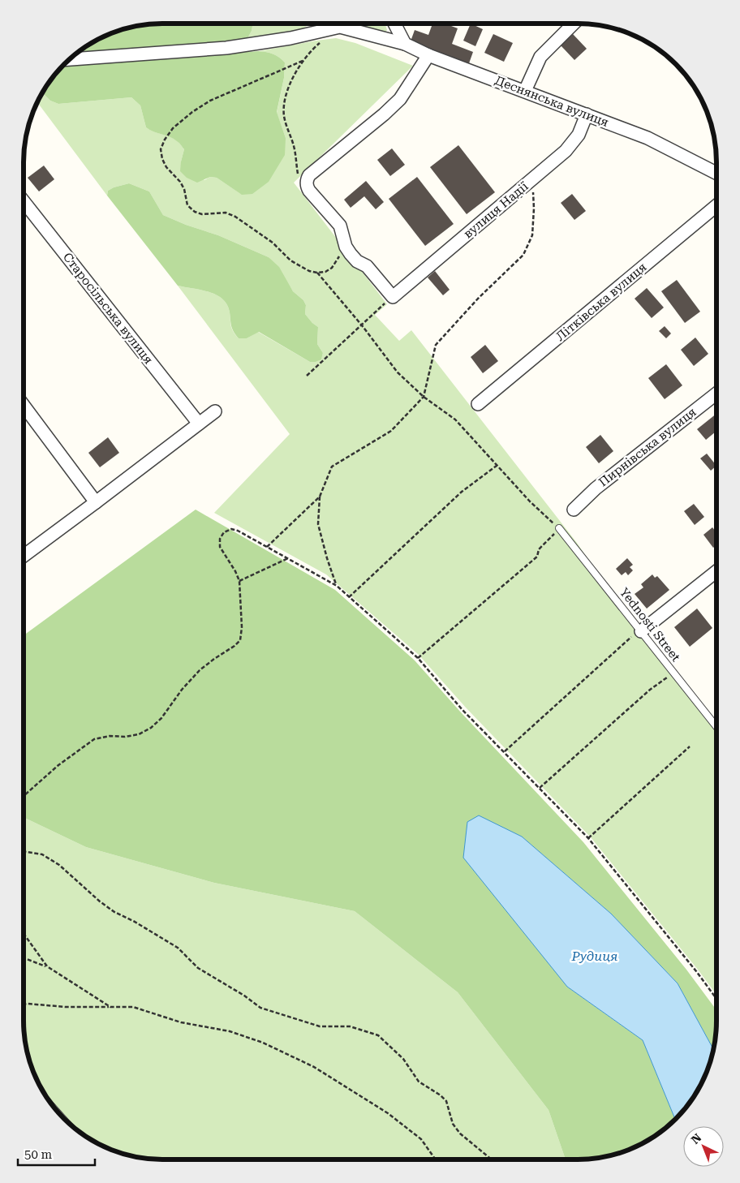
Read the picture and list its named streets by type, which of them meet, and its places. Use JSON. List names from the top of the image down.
{
  "streets": {
    "street": [
      "Деснянська вулиця",
      "вулиця Надії",
      "Літківська вулиця",
      "Старосільська вулиця",
      "Пирнівська вулиця"
    ],
    "lane": ["Yednosti Street"]
  },
  "crossings": [
    ["Деснянська вулиця", "вулиця Надії"]
  ],
  "water": ["Рудиця"],
  "scale_bar": "50 m",
  "north": "top left"
}
